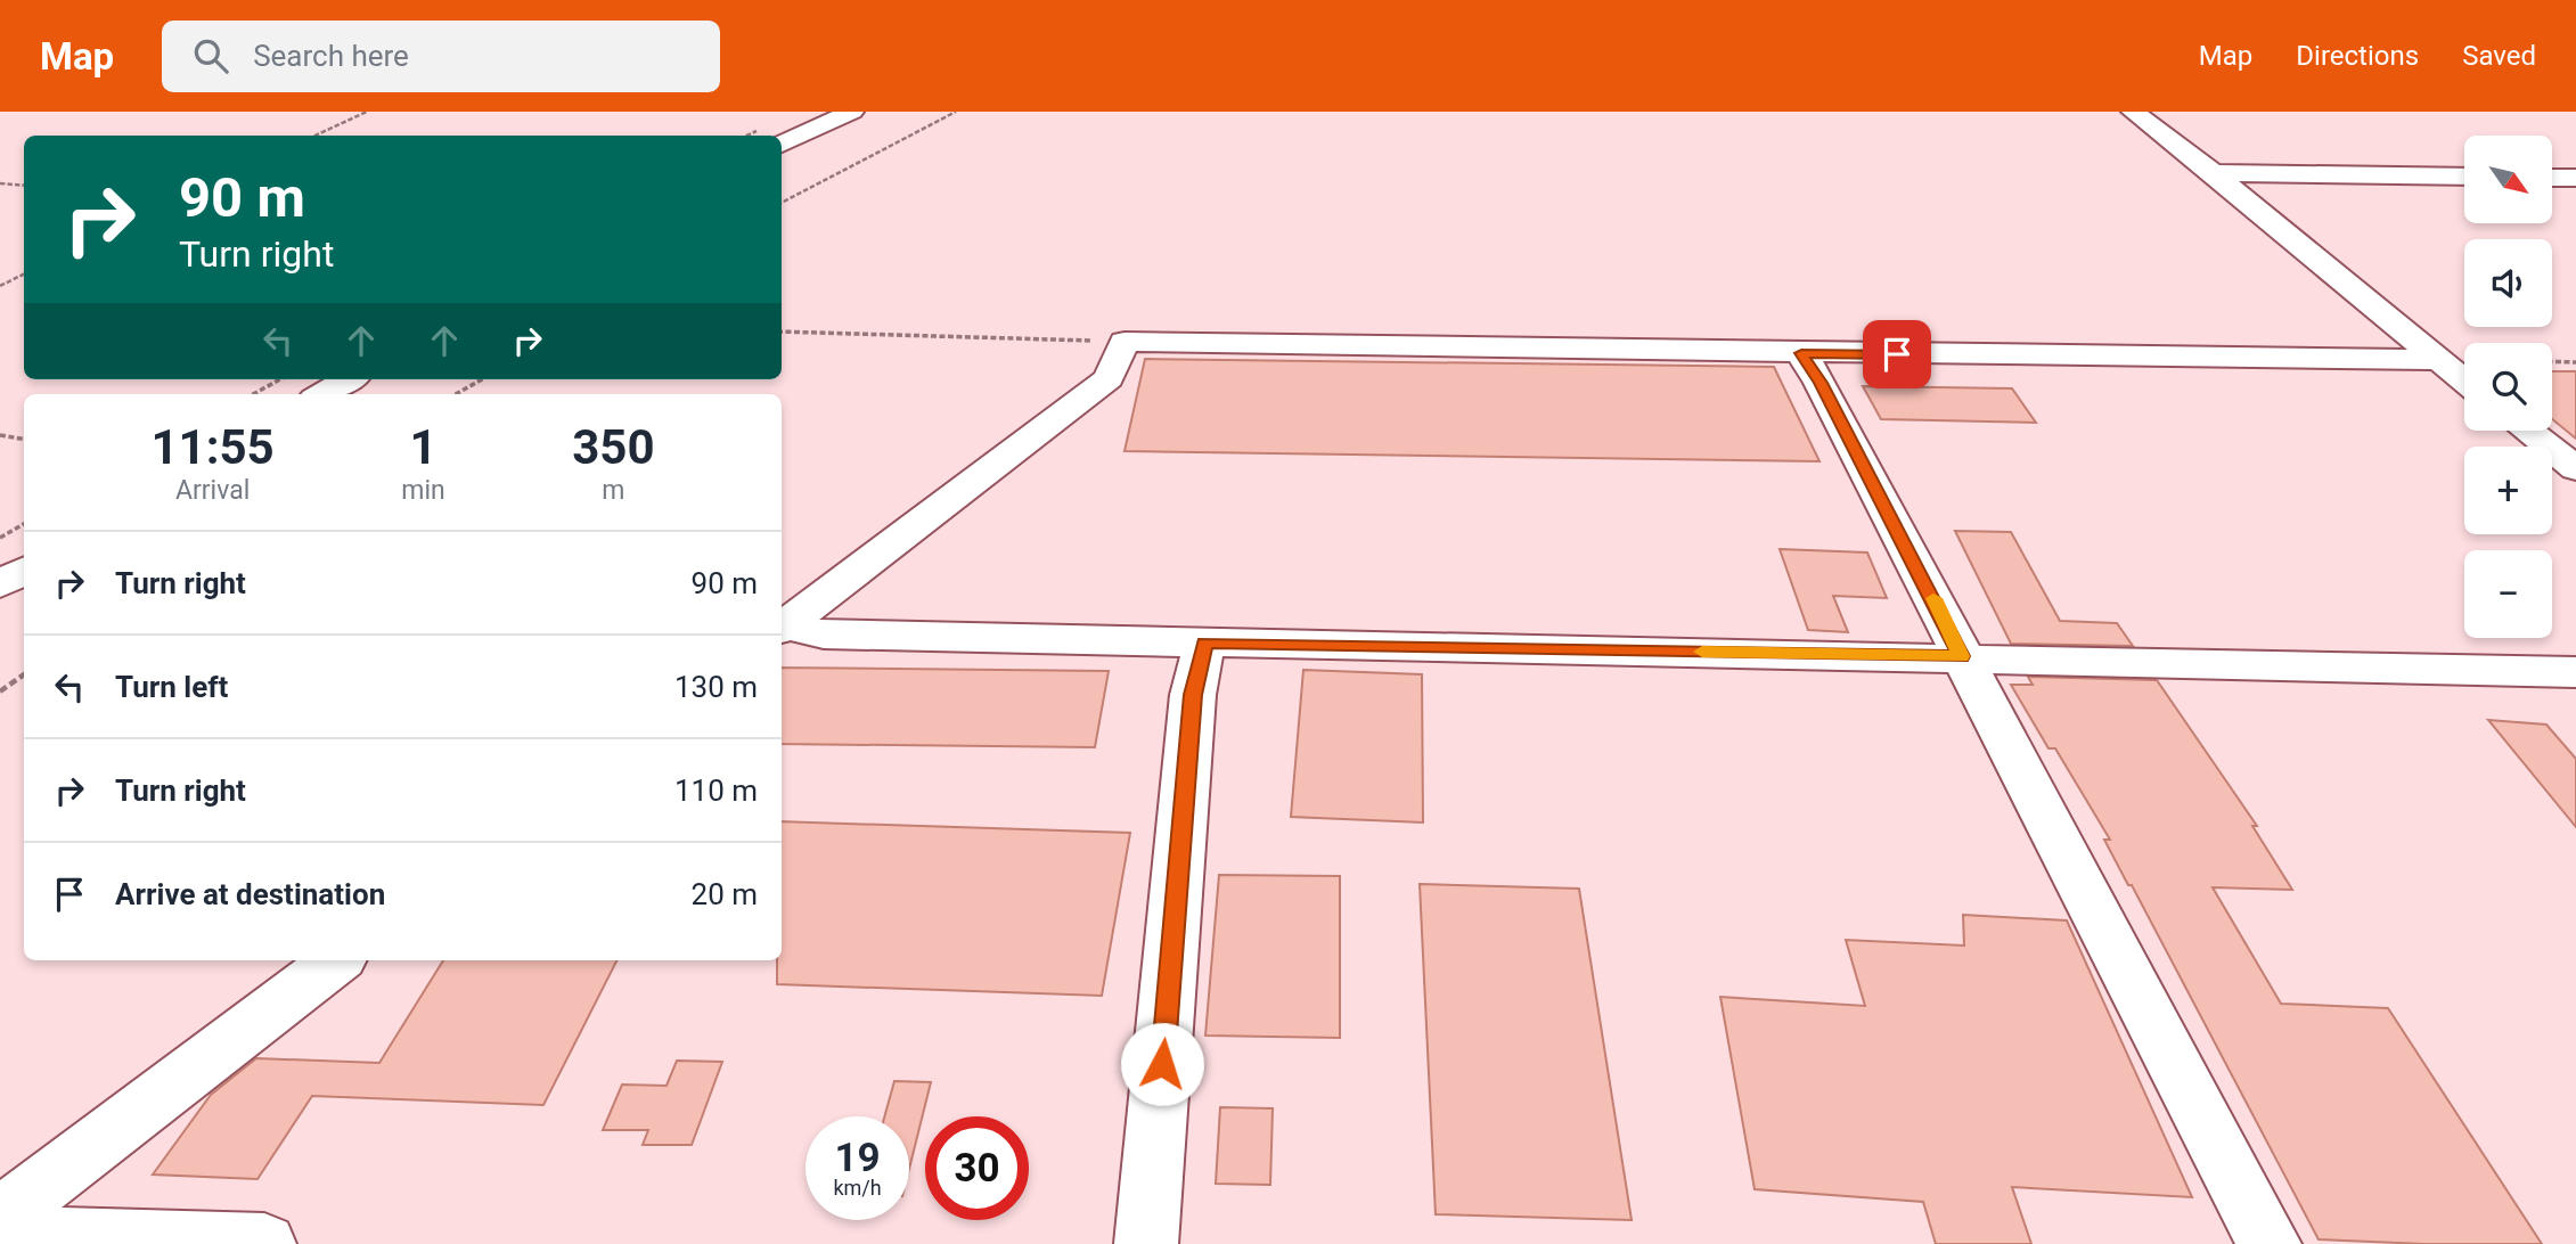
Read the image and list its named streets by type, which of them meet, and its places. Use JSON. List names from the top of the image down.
{
  "north": "bottom right",
  "page": {
    "header": "Map",
    "search": "Search here",
    "nav": ["Map", "Directions", "Saved"],
    "map_buttons": ["+", "−"],
    "turn": ["90 m", "Turn right"],
    "eta": [
      "11:55",
      "Arrival",
      "1",
      "min",
      "350",
      "m"
    ],
    "list": [
      {
        "name": "Turn right",
        "value": "90 m"
      },
      {
        "name": "Turn left",
        "value": "130 m"
      },
      {
        "name": "Turn right",
        "value": "110 m"
      },
      {
        "name": "Arrive at destination",
        "value": "20 m"
      }
    ],
    "speed": "19 km/h",
    "limit": "30"
  }
}
